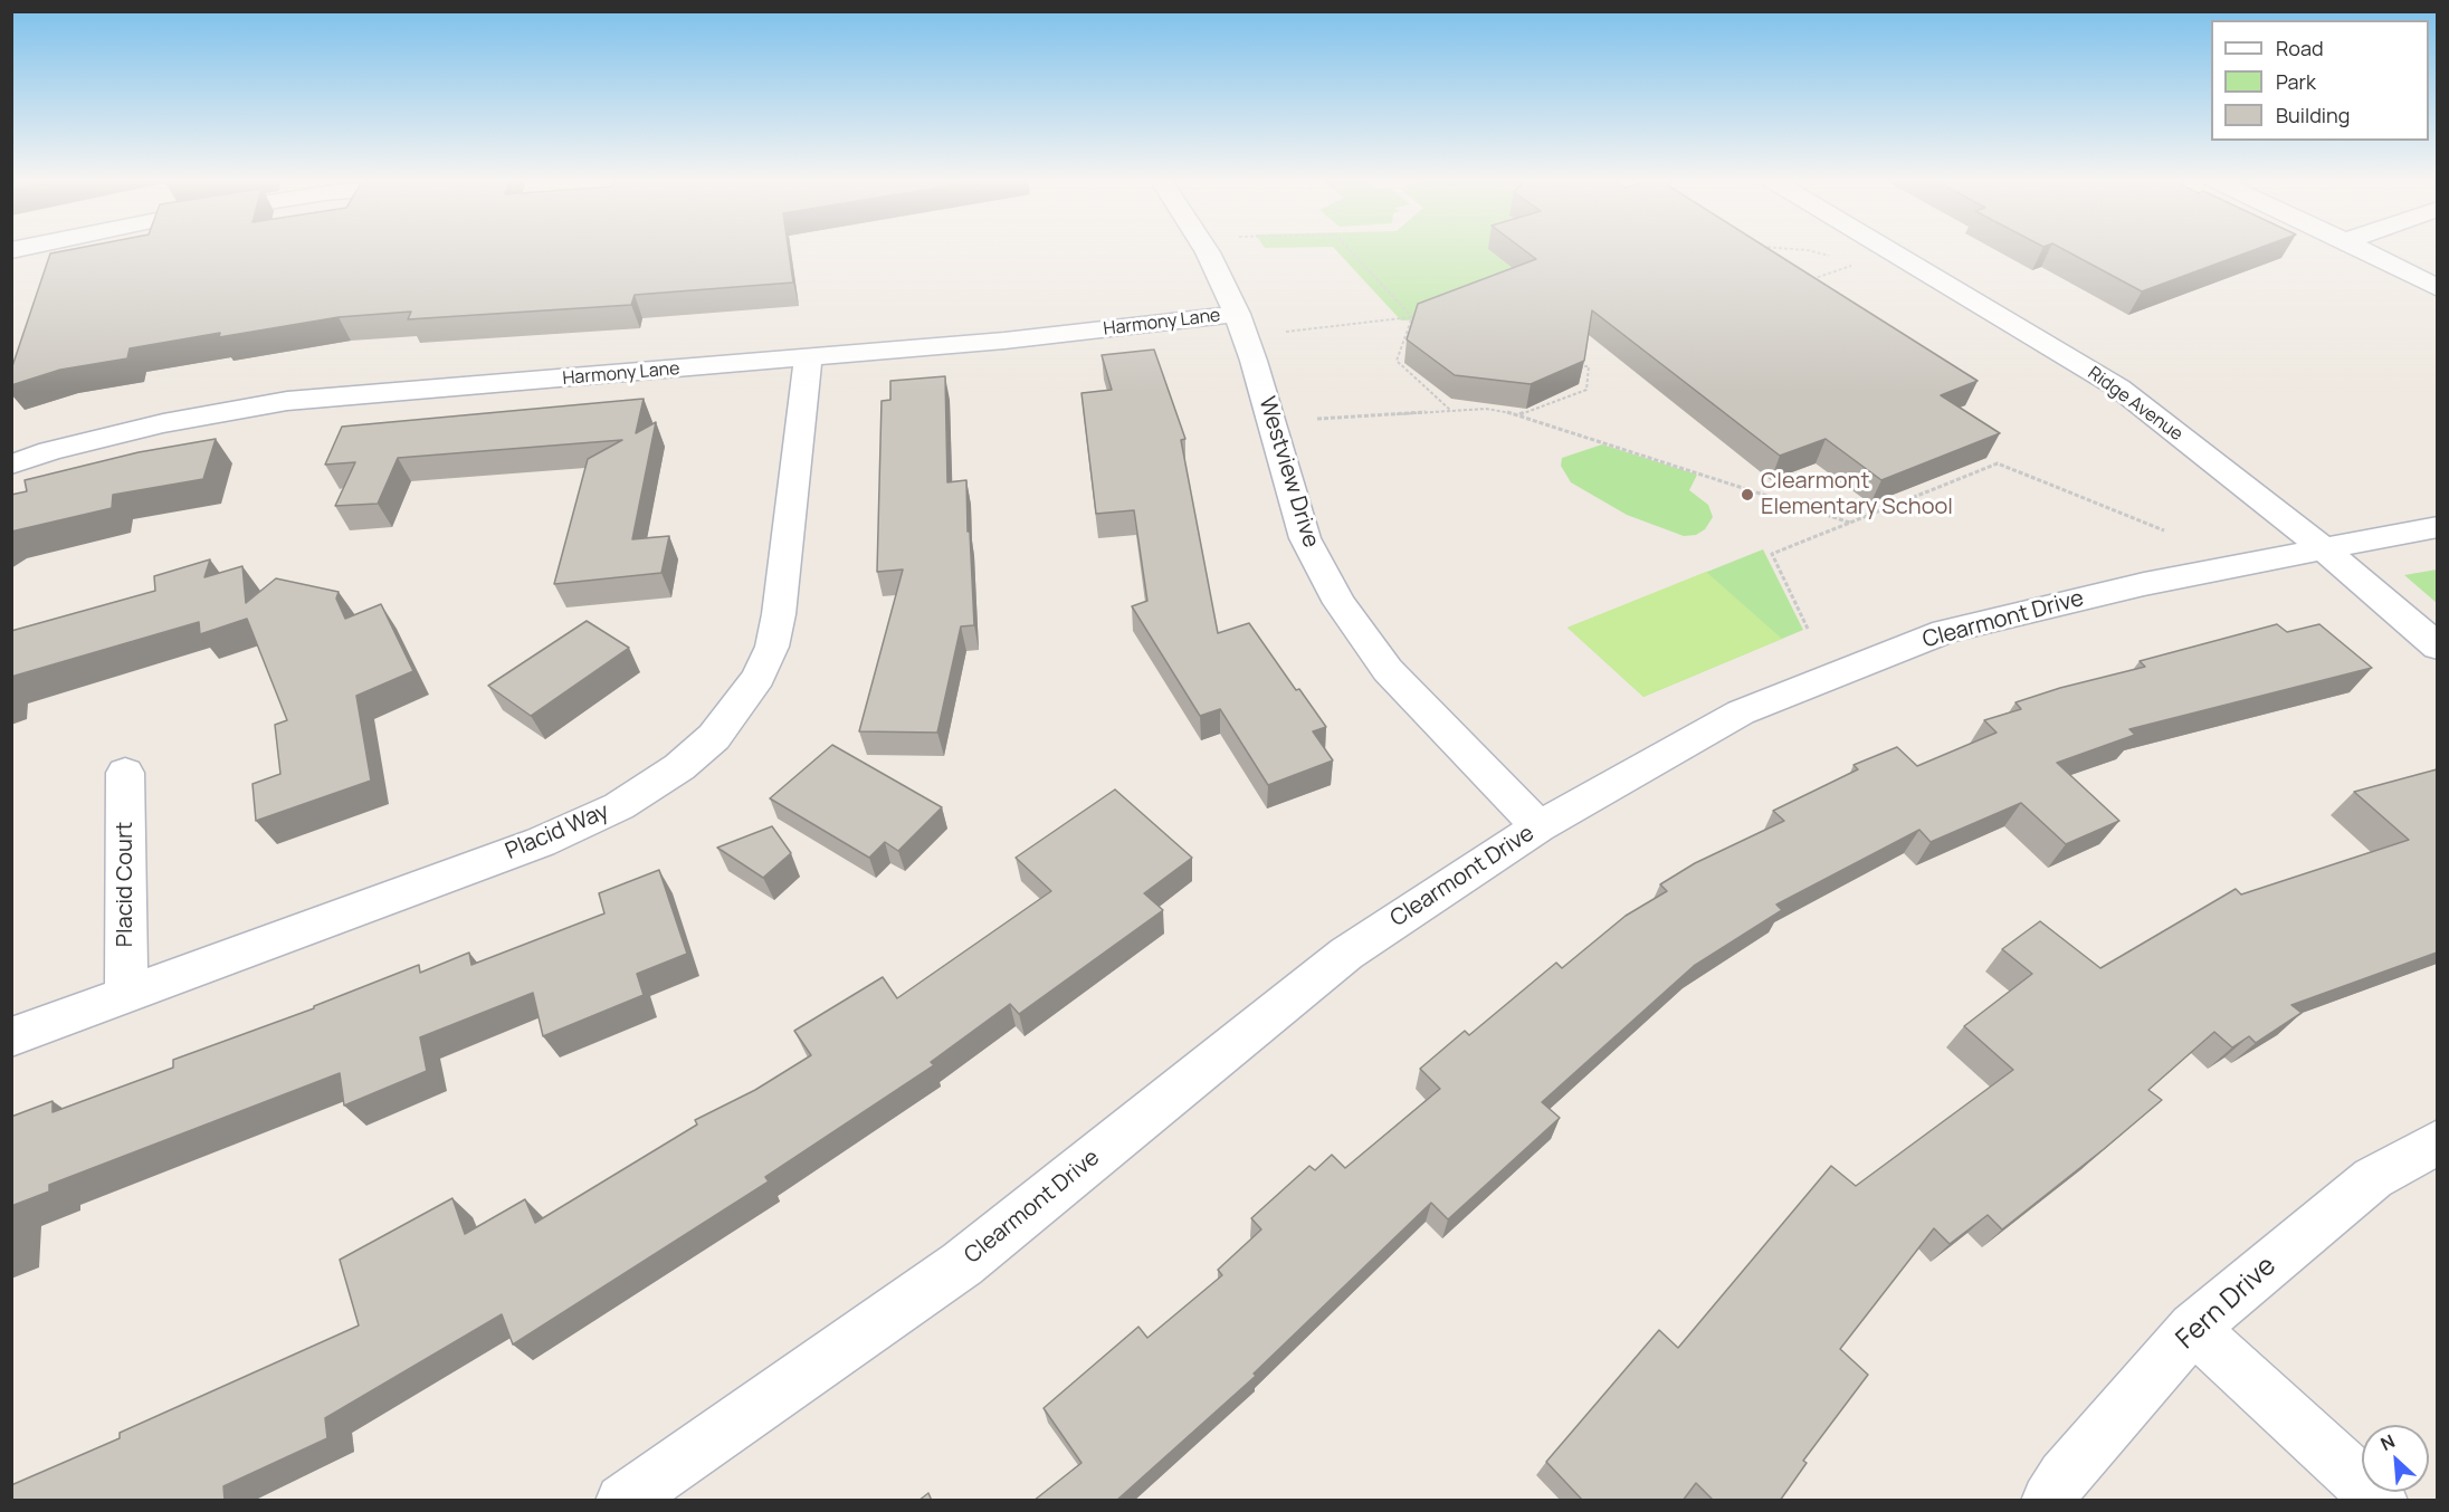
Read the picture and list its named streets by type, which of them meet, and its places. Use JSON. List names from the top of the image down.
{
  "streets": {
    "street": [
      "Harmony Lane",
      "Ridge Avenue",
      "Westview Drive",
      "Clearmont Drive",
      "Placid Way",
      "Placid Court",
      "Fern Drive"
    ]
  },
  "crossings": [
    ["Harmony Lane", "Westview Drive"],
    ["Harmony Lane", "Placid Way"],
    ["Ridge Avenue", "Clearmont Drive"],
    ["Westview Drive", "Clearmont Drive"],
    ["Placid Way", "Placid Court"]
  ],
  "places": ["Clearmont Elementary School"],
  "legend": ["Road", "Park", "Building"],
  "north": "top left"
}
